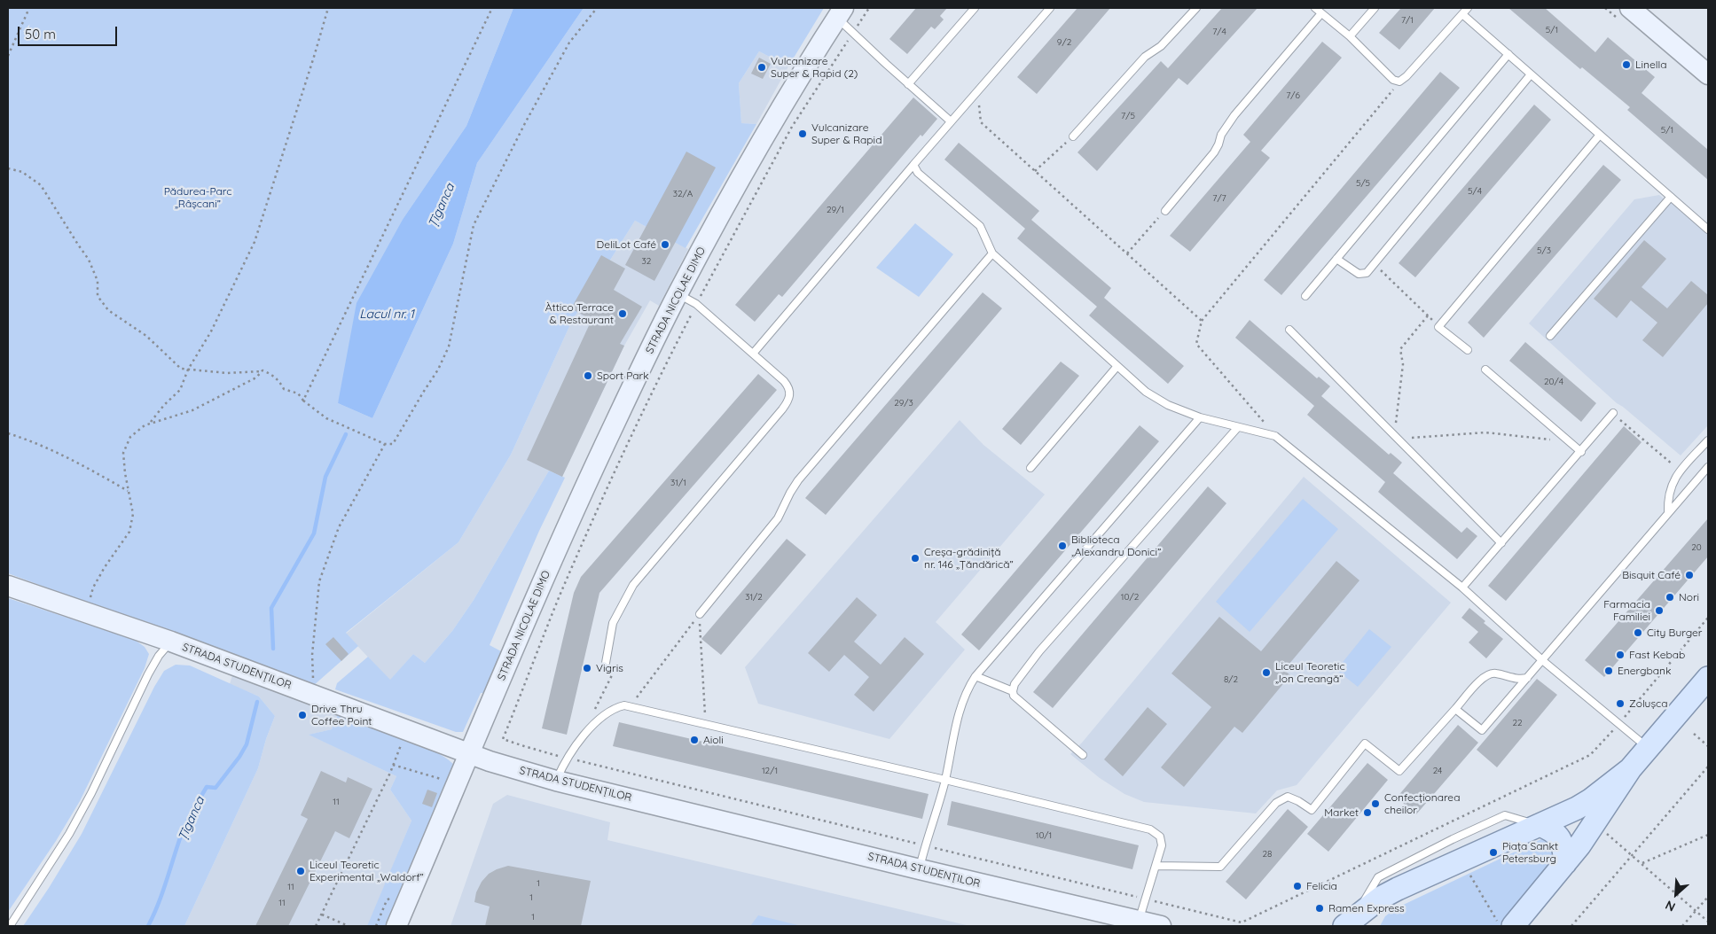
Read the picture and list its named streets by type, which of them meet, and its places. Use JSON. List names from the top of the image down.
{
  "streets": {
    "main road": ["STRADA NICOLAE DIMO", "STRADA STUDENȚILOR"]
  },
  "crossings": [
    ["STRADA NICOLAE DIMO", "STRADA STUDENȚILOR"]
  ],
  "water": ["Țîganca", "Lacul nr. 1"],
  "parks": ["Pădurea-Parc „Râșcani”"],
  "places": [
    "Linella",
    "Vulcanizare Super & Rapid (2)",
    "Vulcanizare Super & Rapid",
    "DeliLot Café",
    "Àttico Terrace & Restaurant",
    "Sport Park",
    "Biblioteca „Alexandru Donici”",
    "Creșa-grădiniță nr. 146 „Țăndărică”",
    "Bisquit Café",
    "Nori",
    "Farmacia Familiei",
    "City Burger",
    "Fast Kebab",
    "Vigris",
    "Energbank",
    "Liceul Teoretic „Ion Creangă“",
    "Zolușca",
    "Drive Thru Coffee Point",
    "Aioli",
    "Confecționarea cheilor",
    "Market",
    "Piața Sankt Petersburg",
    "Liceul Teoretic Experimental „Waldorf”",
    "Felicia",
    "Ramen Express"
  ],
  "house_numbers": [
    "7/1",
    "5/1",
    "7/4",
    "9/2",
    "7/6",
    "7/5",
    "5/1",
    "5/5",
    "5/4",
    "32/A",
    "7/7",
    "29/1",
    "5/3",
    "32",
    "20/4",
    "29/3",
    "31/1",
    "20",
    "31/2",
    "10/2",
    "8/2",
    "22",
    "12/1",
    "24",
    "11",
    "10/1",
    "28",
    "1",
    "11",
    "1",
    "11",
    "1"
  ],
  "scale_bar": "50 m",
  "north": "bottom left"
}
